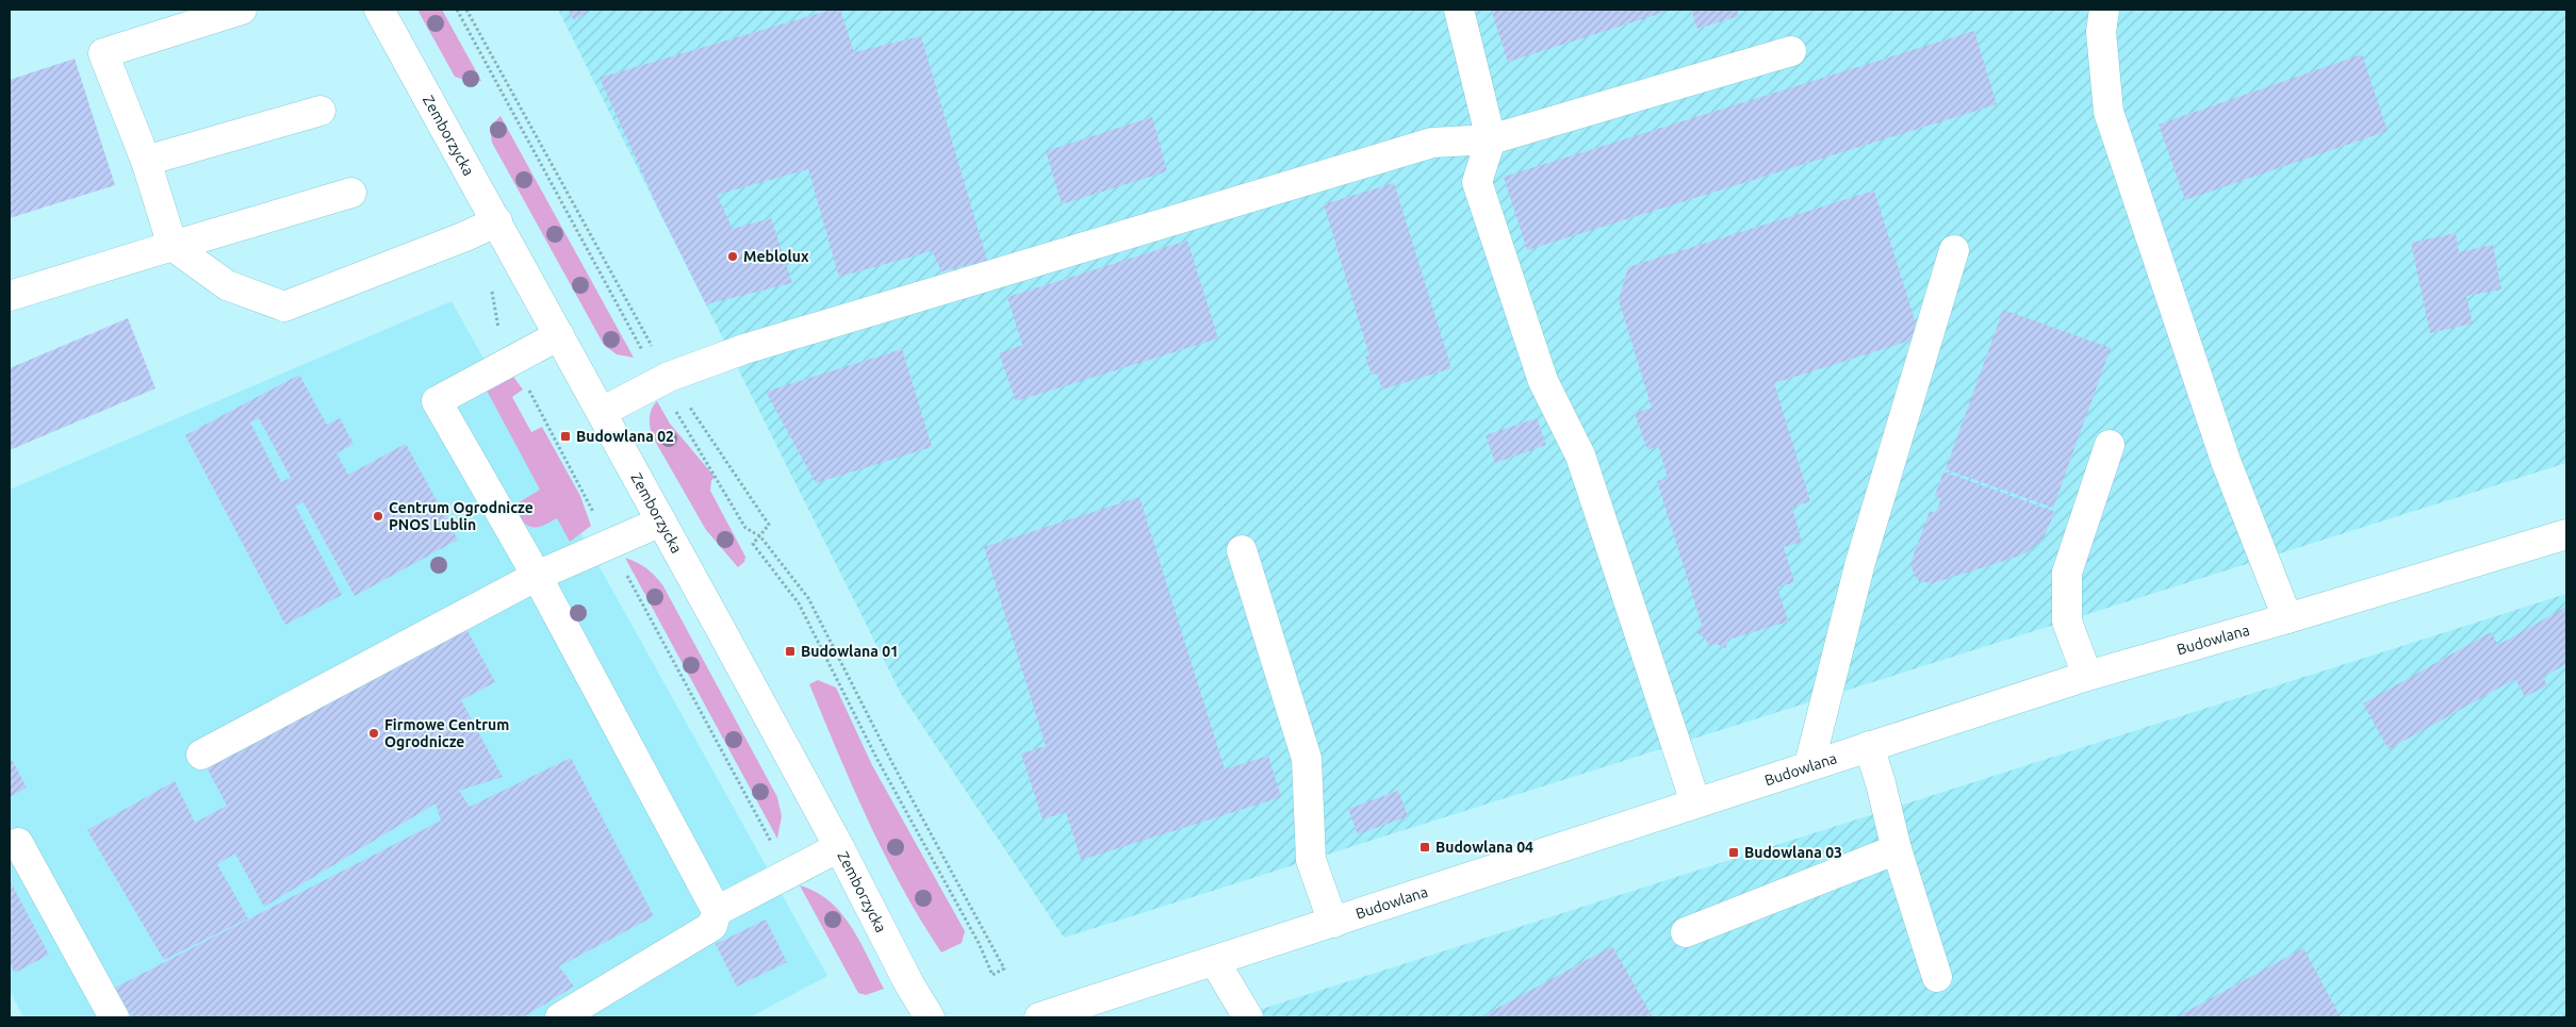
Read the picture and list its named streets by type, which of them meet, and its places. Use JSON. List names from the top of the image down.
{
  "streets": {
    "street": ["Zemborzycka", "Budowlana"]
  },
  "places": {
    "other": ["Meblolux", "Centrum Ogrodnicze PNOS Lublin", "Firmowe Centrum Ogrodnicze"],
    "transit": [
      "Budowlana 02",
      "Budowlana 01",
      "Budowlana 04",
      "Budowlana 03"
    ]
  }
}
